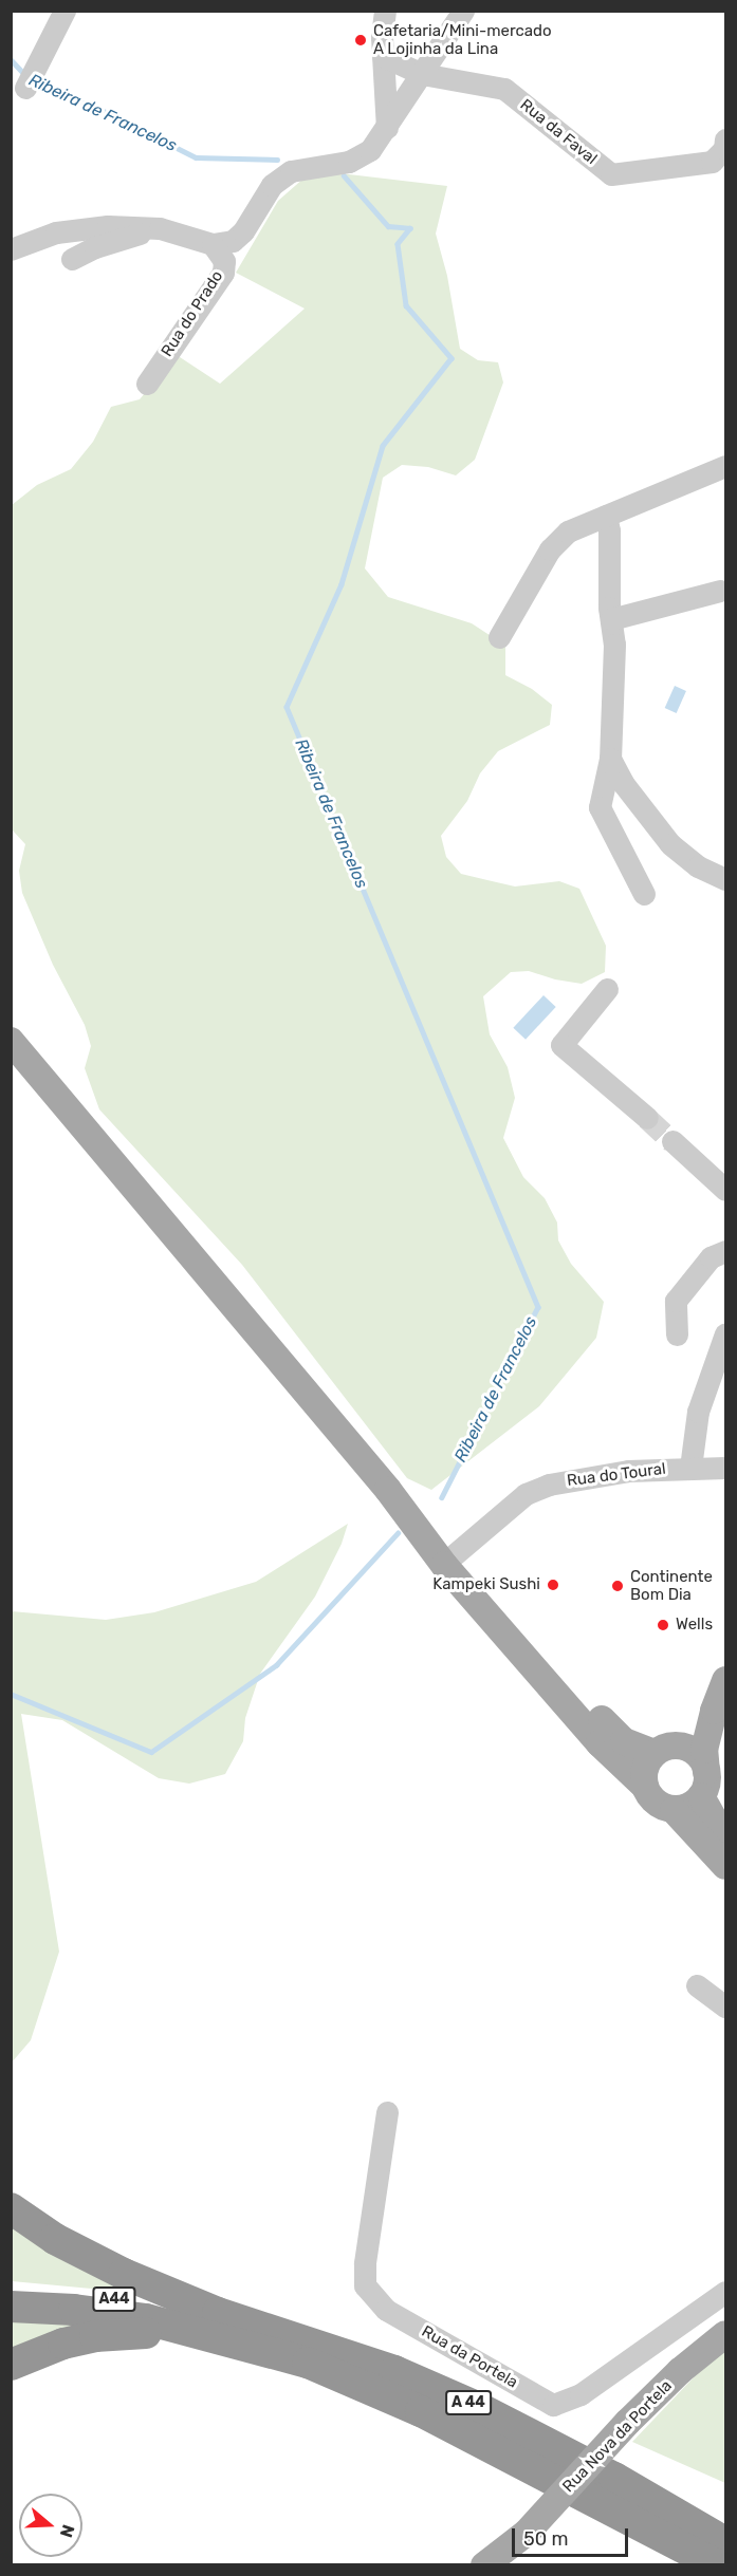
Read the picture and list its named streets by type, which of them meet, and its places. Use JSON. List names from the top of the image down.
{
  "streets": {
    "highway": ["A44", "A 44"],
    "main road": ["Rua Nova da Portela"],
    "street": [
      "Rua da Faval",
      "Rua do Prado",
      "Rua do Toural",
      "Rua da Portela"
    ]
  },
  "crossings": [
    ["A44", "A 44"]
  ],
  "water": ["Ribeira de Francelos"],
  "places": [
    "Cafetaria/Mini-mercado A Lojinha da Lina",
    "Kampeki Sushi",
    "Continente Bom Dia",
    "Wells"
  ],
  "scale_bar": "50 m",
  "north": "right"
}
